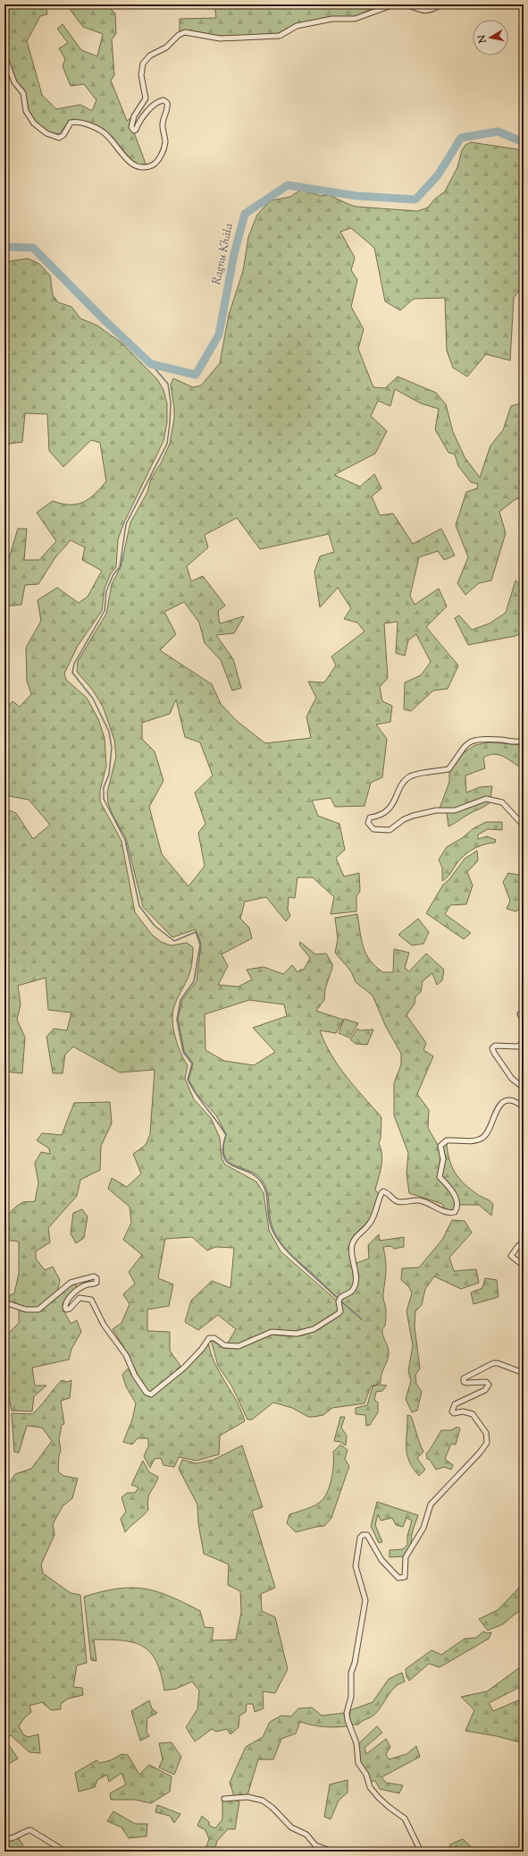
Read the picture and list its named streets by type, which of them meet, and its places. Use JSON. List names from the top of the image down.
{
  "water": ["Ragnu Khāla"],
  "north": "left"
}
